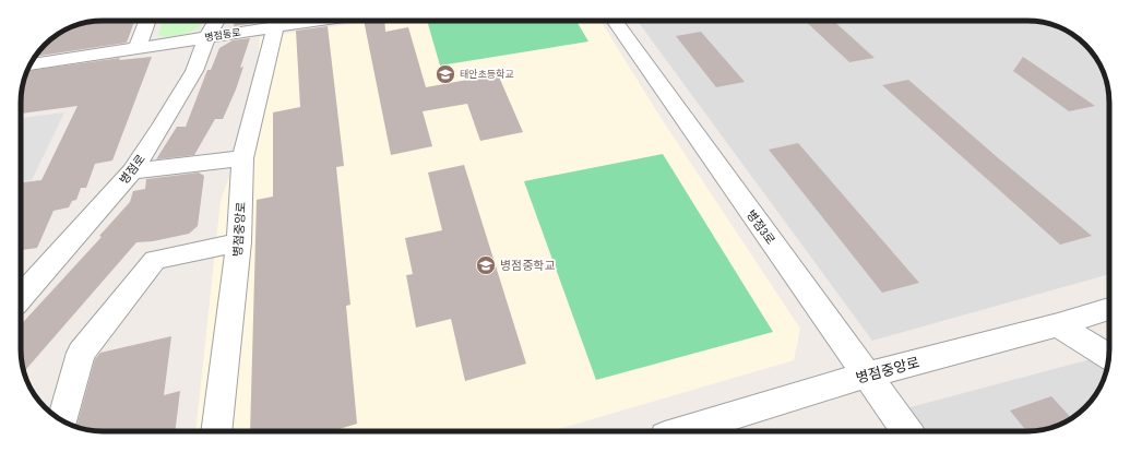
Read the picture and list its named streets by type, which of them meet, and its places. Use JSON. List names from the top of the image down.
{
  "streets": {
    "street": [
      "병점동로",
      "병점로",
      "병점3로",
      "병점중앙로"
    ]
  },
  "crossings": [
    ["병점동로", "병점로"],
    ["병점동로", "병점중앙로"],
    ["병점3로", "병점중앙로"]
  ],
  "places": {
    "school or university": ["태안초등학교", "병점중학교"]
  }
}
